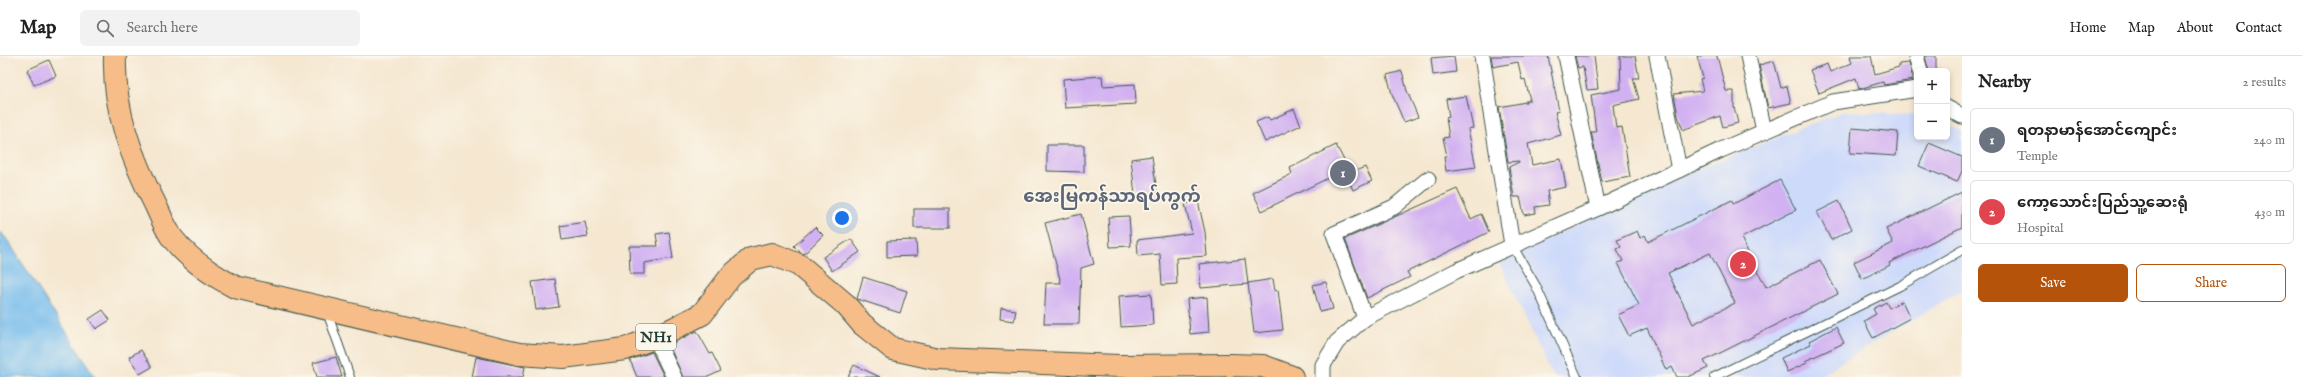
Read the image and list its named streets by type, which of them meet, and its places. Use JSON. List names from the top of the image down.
{
  "streets": {
    "highway": ["NH1"]
  },
  "districts": ["အေးမြကန်သာရပ်ကွက်"],
  "page": {
    "header": "Map",
    "search": "Search here",
    "nav": [
      "Home",
      "Map",
      "About",
      "Contact"
    ],
    "heading": ["Nearby", "2 results"],
    "map_buttons": ["+", "−"],
    "list": [
      {
        "mark": "1",
        "name": "ရတနာမာန်အောင်ကျောင်း",
        "note": "Temple",
        "value": "240 m"
      },
      {
        "mark": "2",
        "name": "ကော့သောင်းပြည်သူ့ဆေးရုံ",
        "note": "Hospital",
        "value": "430 m"
      }
    ],
    "pins": ["1", "2"],
    "buttons": ["Save", "Share"]
  }
}
